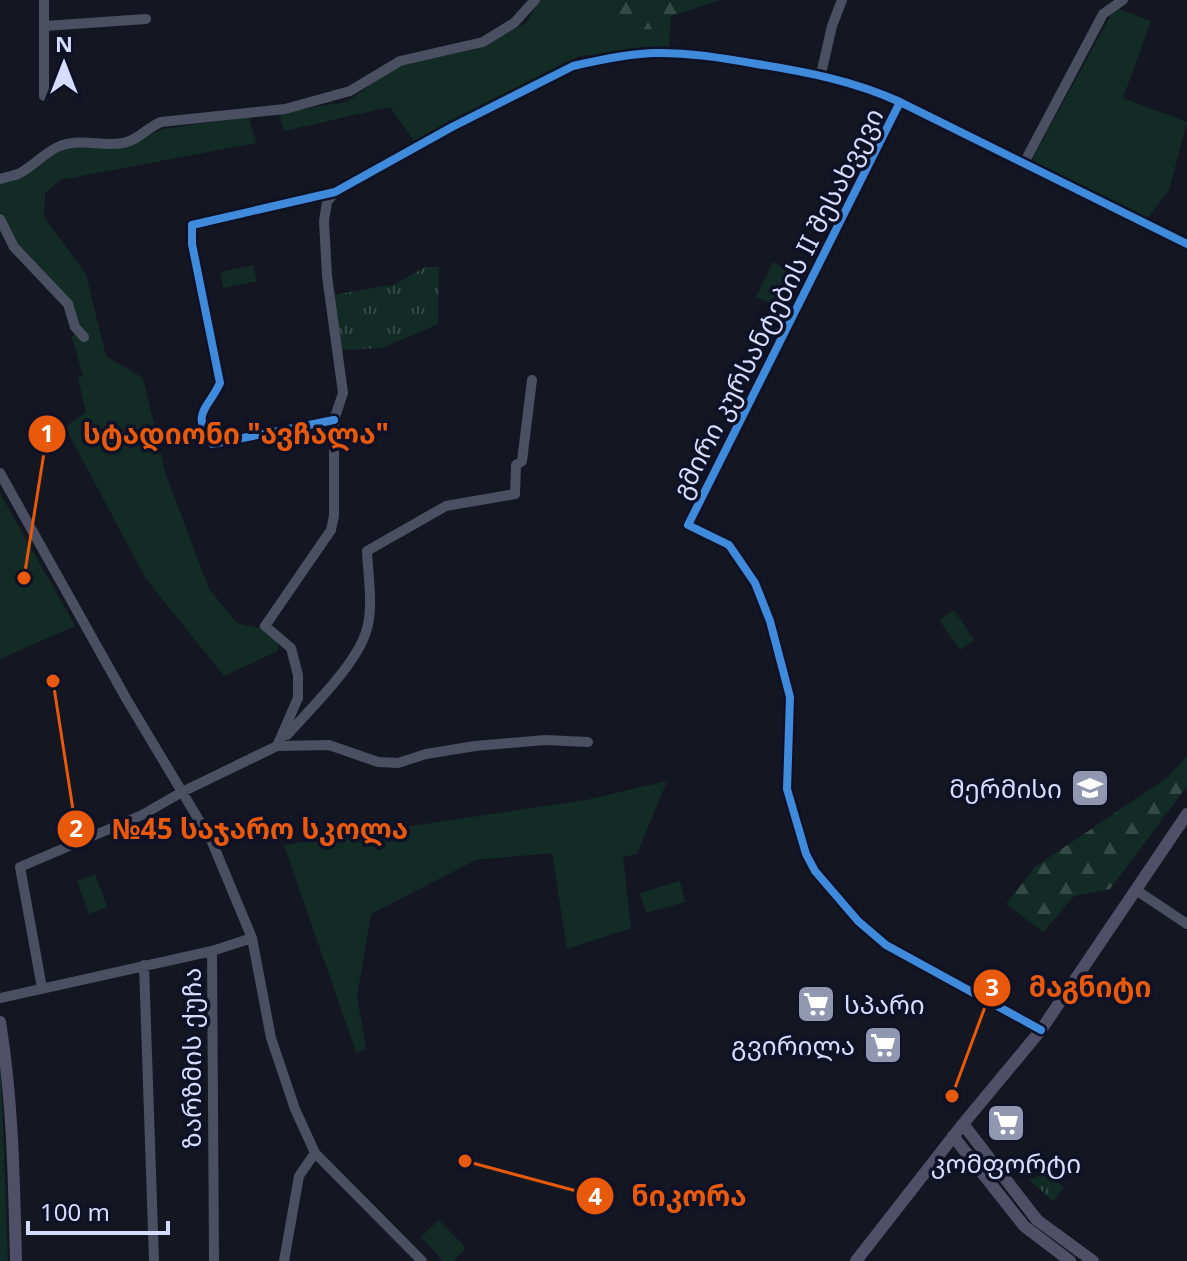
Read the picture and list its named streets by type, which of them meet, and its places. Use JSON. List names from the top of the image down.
{
  "streets": {
    "street": ["გმირი კურსანტების II შესახვევი", "ზარზმის ქუჩა"]
  },
  "places": {
    "other": [
      "სტადიონი \"ავჩალა\"",
      "№45 საჯარო სკოლა",
      "მაგნიტი",
      "ნიკორა"
    ],
    "school or university": ["მერმისი"],
    "supermarket": ["სპარი", "გვირილა", "კომფორტი"]
  },
  "scale_bar": "100 m",
  "north": "top"
}
